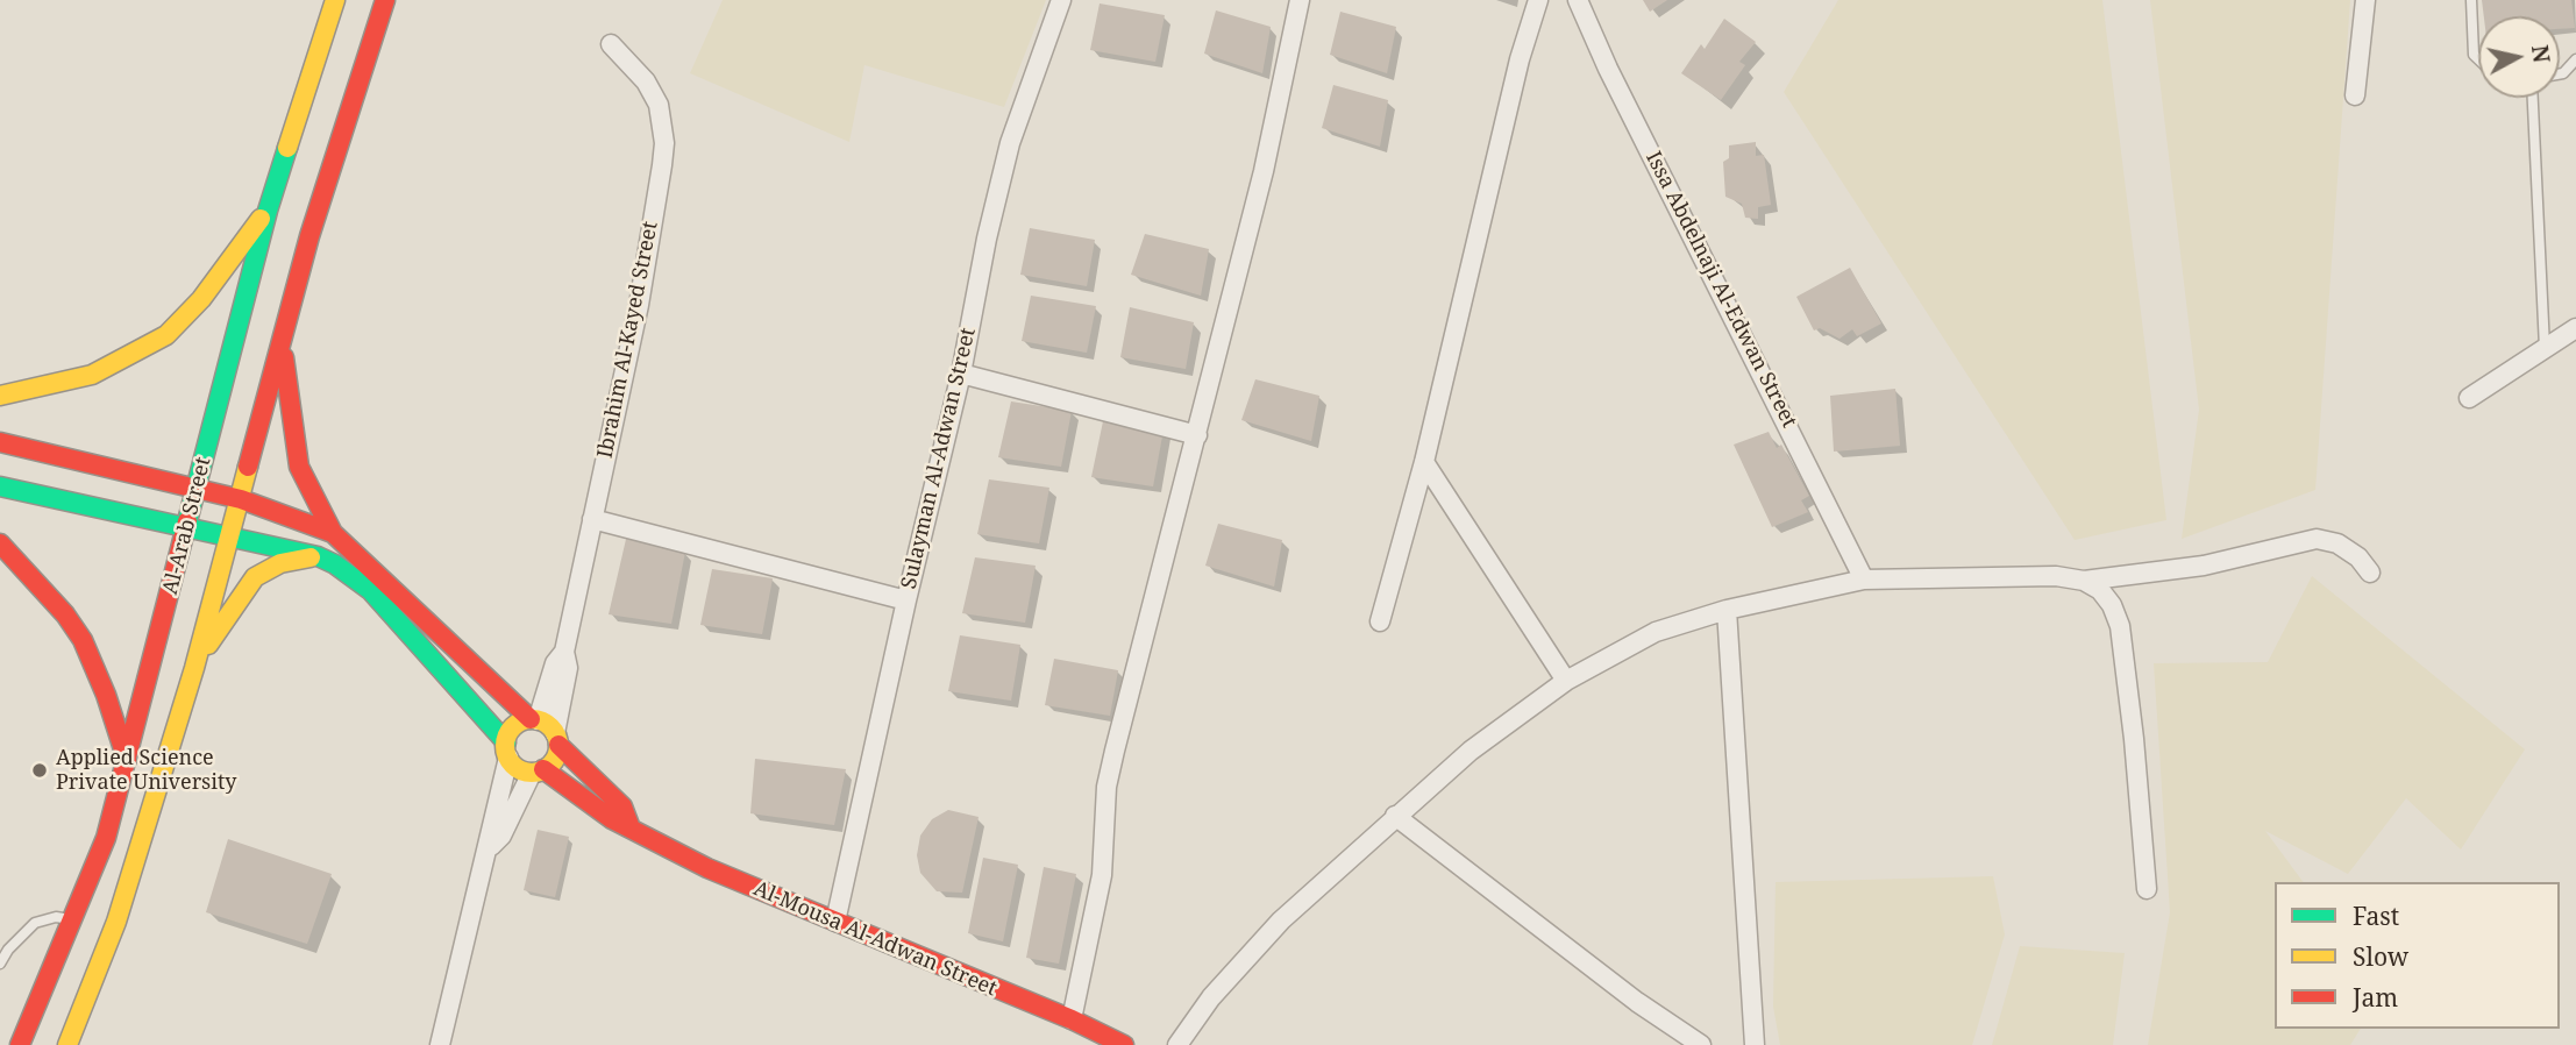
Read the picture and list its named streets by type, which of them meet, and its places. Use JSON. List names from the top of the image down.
{
  "streets": {
    "main road": ["Al-Arab Street", "Al-Mousa Al-Adwan Street"],
    "street": ["Issa Abdelnaji Al-Edwan Street", "Ibrahim Al-Kayed Street", "Sulayman Al-Adwan Street"]
  },
  "crossings": [
    ["Ibrahim Al-Kayed Street", "Al-Mousa Al-Adwan Street"],
    ["Sulayman Al-Adwan Street", "Al-Mousa Al-Adwan Street"]
  ],
  "places": ["Applied Science Private University"],
  "legend": ["Fast", "Slow", "Jam"],
  "north": "right"
}
